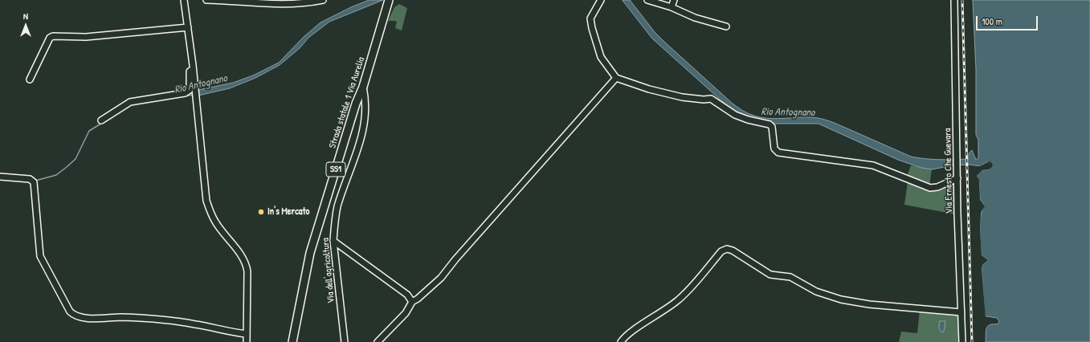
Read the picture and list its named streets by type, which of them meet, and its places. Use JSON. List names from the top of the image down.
{
  "streets": {
    "main road": ["Strada statale 1 Via Aurelia", "SS1"],
    "street": ["Via Ernesto Che Guevara", "Via dell'agricoltura"]
  },
  "crossings": [
    ["Strada statale 1 Via Aurelia", "Via dell'agricoltura"]
  ],
  "water": ["Rio Antognano"],
  "places": ["In's Mercato"],
  "scale_bar": "100 m",
  "north": "top"
}
